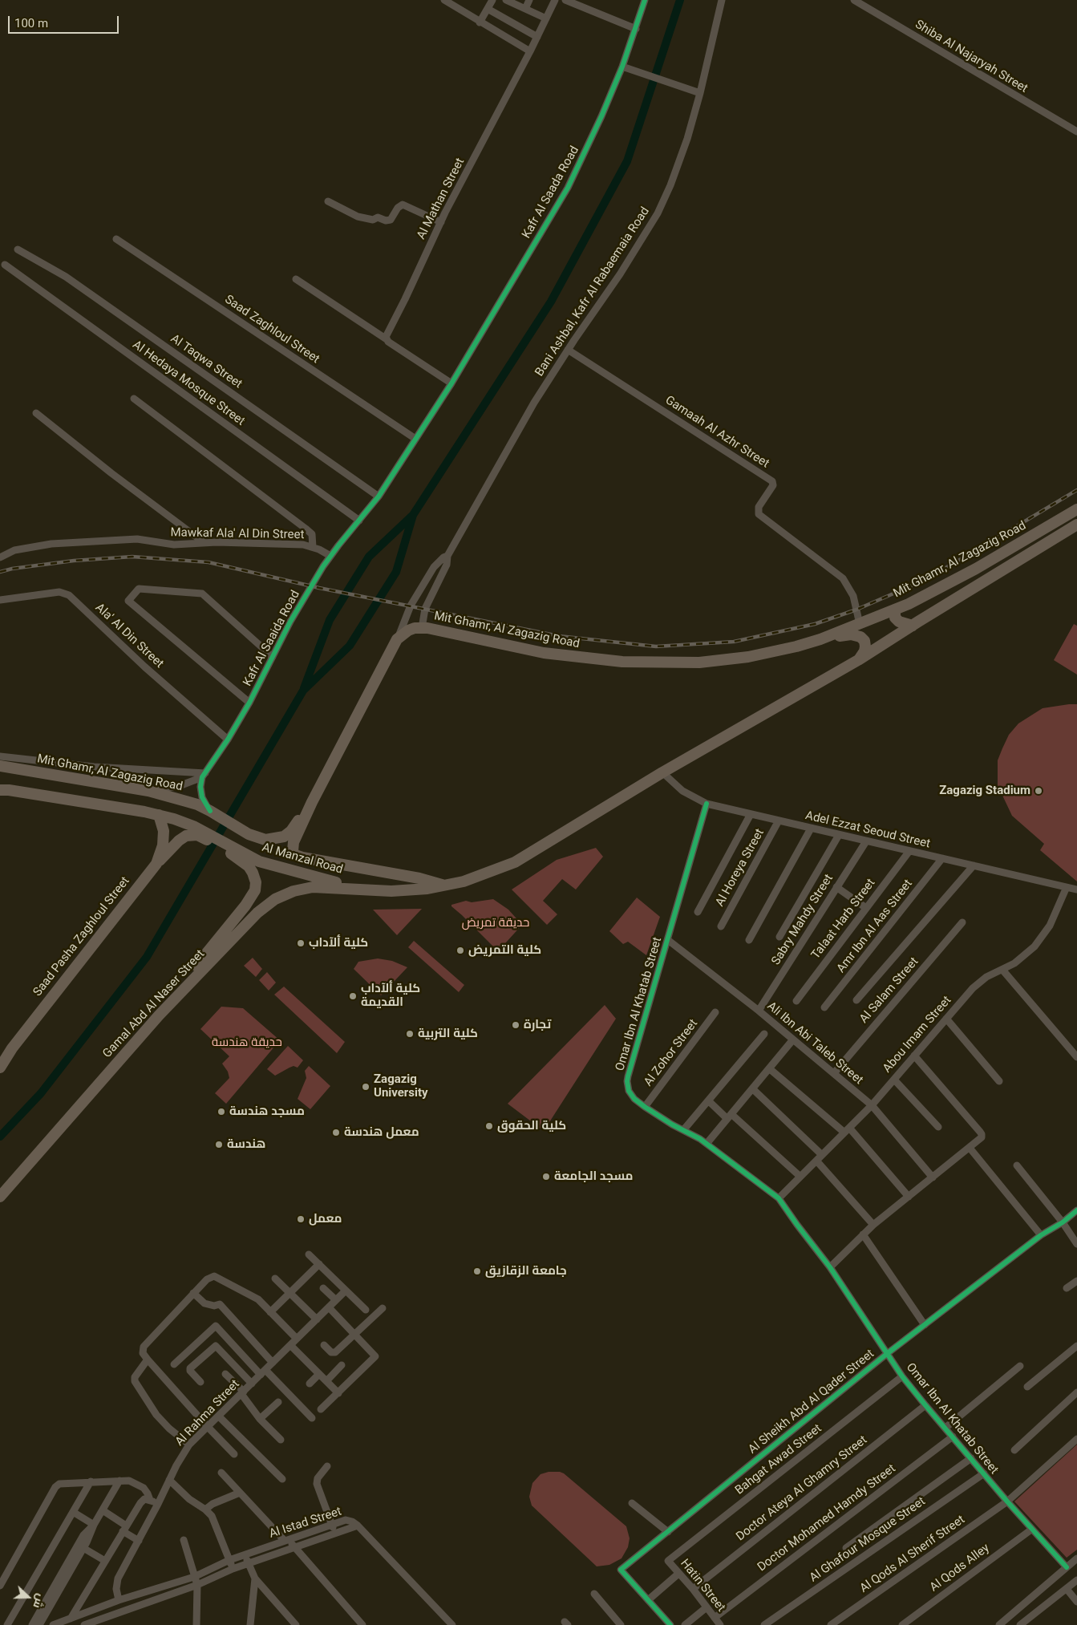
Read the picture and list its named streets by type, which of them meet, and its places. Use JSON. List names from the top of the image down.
{
  "streets": {
    "highway": [
      "Mit Ghamr, Al Zagazig Road",
      "Al Manzal Road",
      "Saad Pasha Zaghloul Street",
      "Gamal Abd Al Naser Street"
    ],
    "street": [
      "Shiba Al Najaryah Street",
      "Kafr Al Saada Road",
      "Al Mathan Street",
      "Bani Ashbal, Kafr Al Rabaemaia Road",
      "Saad Zaghloul Street",
      "Al Taqwa Street",
      "Al Hedaya Mosque Street",
      "Gamaah Al Azhr Street",
      "Mawkaf Ala' Al Din Street",
      "Ala' Al Din Street",
      "Kafr Al Saaida Road",
      "Adel Ezzat Seoud Street",
      "Al Horeya Street",
      "Talaat Harb Street",
      "Sabry Mahdy Street",
      "Amr Ibn Al Aas Street",
      "Al Salam Street",
      "Omar Ibn Al Khatab Street",
      "Abou Imam Street",
      "Ali Ibn Abi Taleb Street",
      "Al Zohor Street",
      "Al Sheikh Abd Al Qader Street",
      "Al Rahma Street",
      "Bahgat Awad Street",
      "Doctor Ateya Al Ghamry Street",
      "Doctor Mohamed Hamdy Street",
      "Al Istad Street",
      "Al Ghafour Mosque Street",
      "Al Qods Al Sherif Street",
      "Al Qods Alley",
      "Hatin Street"
    ]
  },
  "crossings": [
    ["Kafr Al Saada Road", "Kafr Al Saaida Road"],
    ["Bani Ashbal, Kafr Al Rabaemaia Road", "Gamaah Al Azhr Street"],
    ["Saad Zaghloul Street", "Kafr Al Saaida Road"],
    ["Al Taqwa Street", "Kafr Al Saaida Road"],
    ["Al Hedaya Mosque Street", "Kafr Al Saaida Road"],
    ["Gamaah Al Azhr Street", "Mit Ghamr, Al Zagazig Road"],
    ["Mawkaf Ala' Al Din Street", "Kafr Al Saaida Road"],
    ["Ala' Al Din Street", "Kafr Al Saaida Road"],
    ["Adel Ezzat Seoud Street", "Al Horeya Street"],
    ["Adel Ezzat Seoud Street", "Talaat Harb Street"],
    ["Adel Ezzat Seoud Street", "Sabry Mahdy Street"],
    ["Adel Ezzat Seoud Street", "Amr Ibn Al Aas Street"],
    ["Adel Ezzat Seoud Street", "Omar Ibn Al Khatab Street"],
    ["Adel Ezzat Seoud Street", "Abou Imam Street"],
    ["Al Manzal Road", "Gamal Abd Al Naser Street"],
    ["Sabry Mahdy Street", "Ali Ibn Abi Taleb Street"],
    ["Al Salam Street", "Ali Ibn Abi Taleb Street"],
    ["Omar Ibn Al Khatab Street", "Abou Imam Street"],
    ["Omar Ibn Al Khatab Street", "Ali Ibn Abi Taleb Street"],
    ["Omar Ibn Al Khatab Street", "Al Zohor Street"],
    ["Omar Ibn Al Khatab Street", "Al Sheikh Abd Al Qader Street"],
    ["Omar Ibn Al Khatab Street", "Bahgat Awad Street"],
    ["Omar Ibn Al Khatab Street", "Doctor Ateya Al Ghamry Street"],
    ["Omar Ibn Al Khatab Street", "Doctor Mohamed Hamdy Street"],
    ["Omar Ibn Al Khatab Street", "Al Ghafour Mosque Street"],
    ["Omar Ibn Al Khatab Street", "Al Qods Al Sherif Street"],
    ["Omar Ibn Al Khatab Street", "Al Qods Alley"],
    ["Abou Imam Street", "Ali Ibn Abi Taleb Street"],
    ["Al Rahma Street", "Al Istad Street"],
    ["Bahgat Awad Street", "Hatin Street"],
    ["Doctor Ateya Al Ghamry Street", "Hatin Street"],
    ["Doctor Mohamed Hamdy Street", "Hatin Street"]
  ],
  "parks": ["حديقة تمريض", "حديقة هندسة"],
  "places": [
    "Zagazig Stadium",
    "كلية ألآداب",
    "كلية التمريض",
    "كلية ألآداب القديمة",
    "تجارة",
    "كلية التربية",
    "Zagazig University",
    "مسجد هندسة",
    "كلية الحقوق",
    "معمل هندسة",
    "هندسة",
    "مسجد الجامعة",
    "معمل",
    "جامعة الزقازيق"
  ],
  "scale_bar": "100 m",
  "north": "right"
}
